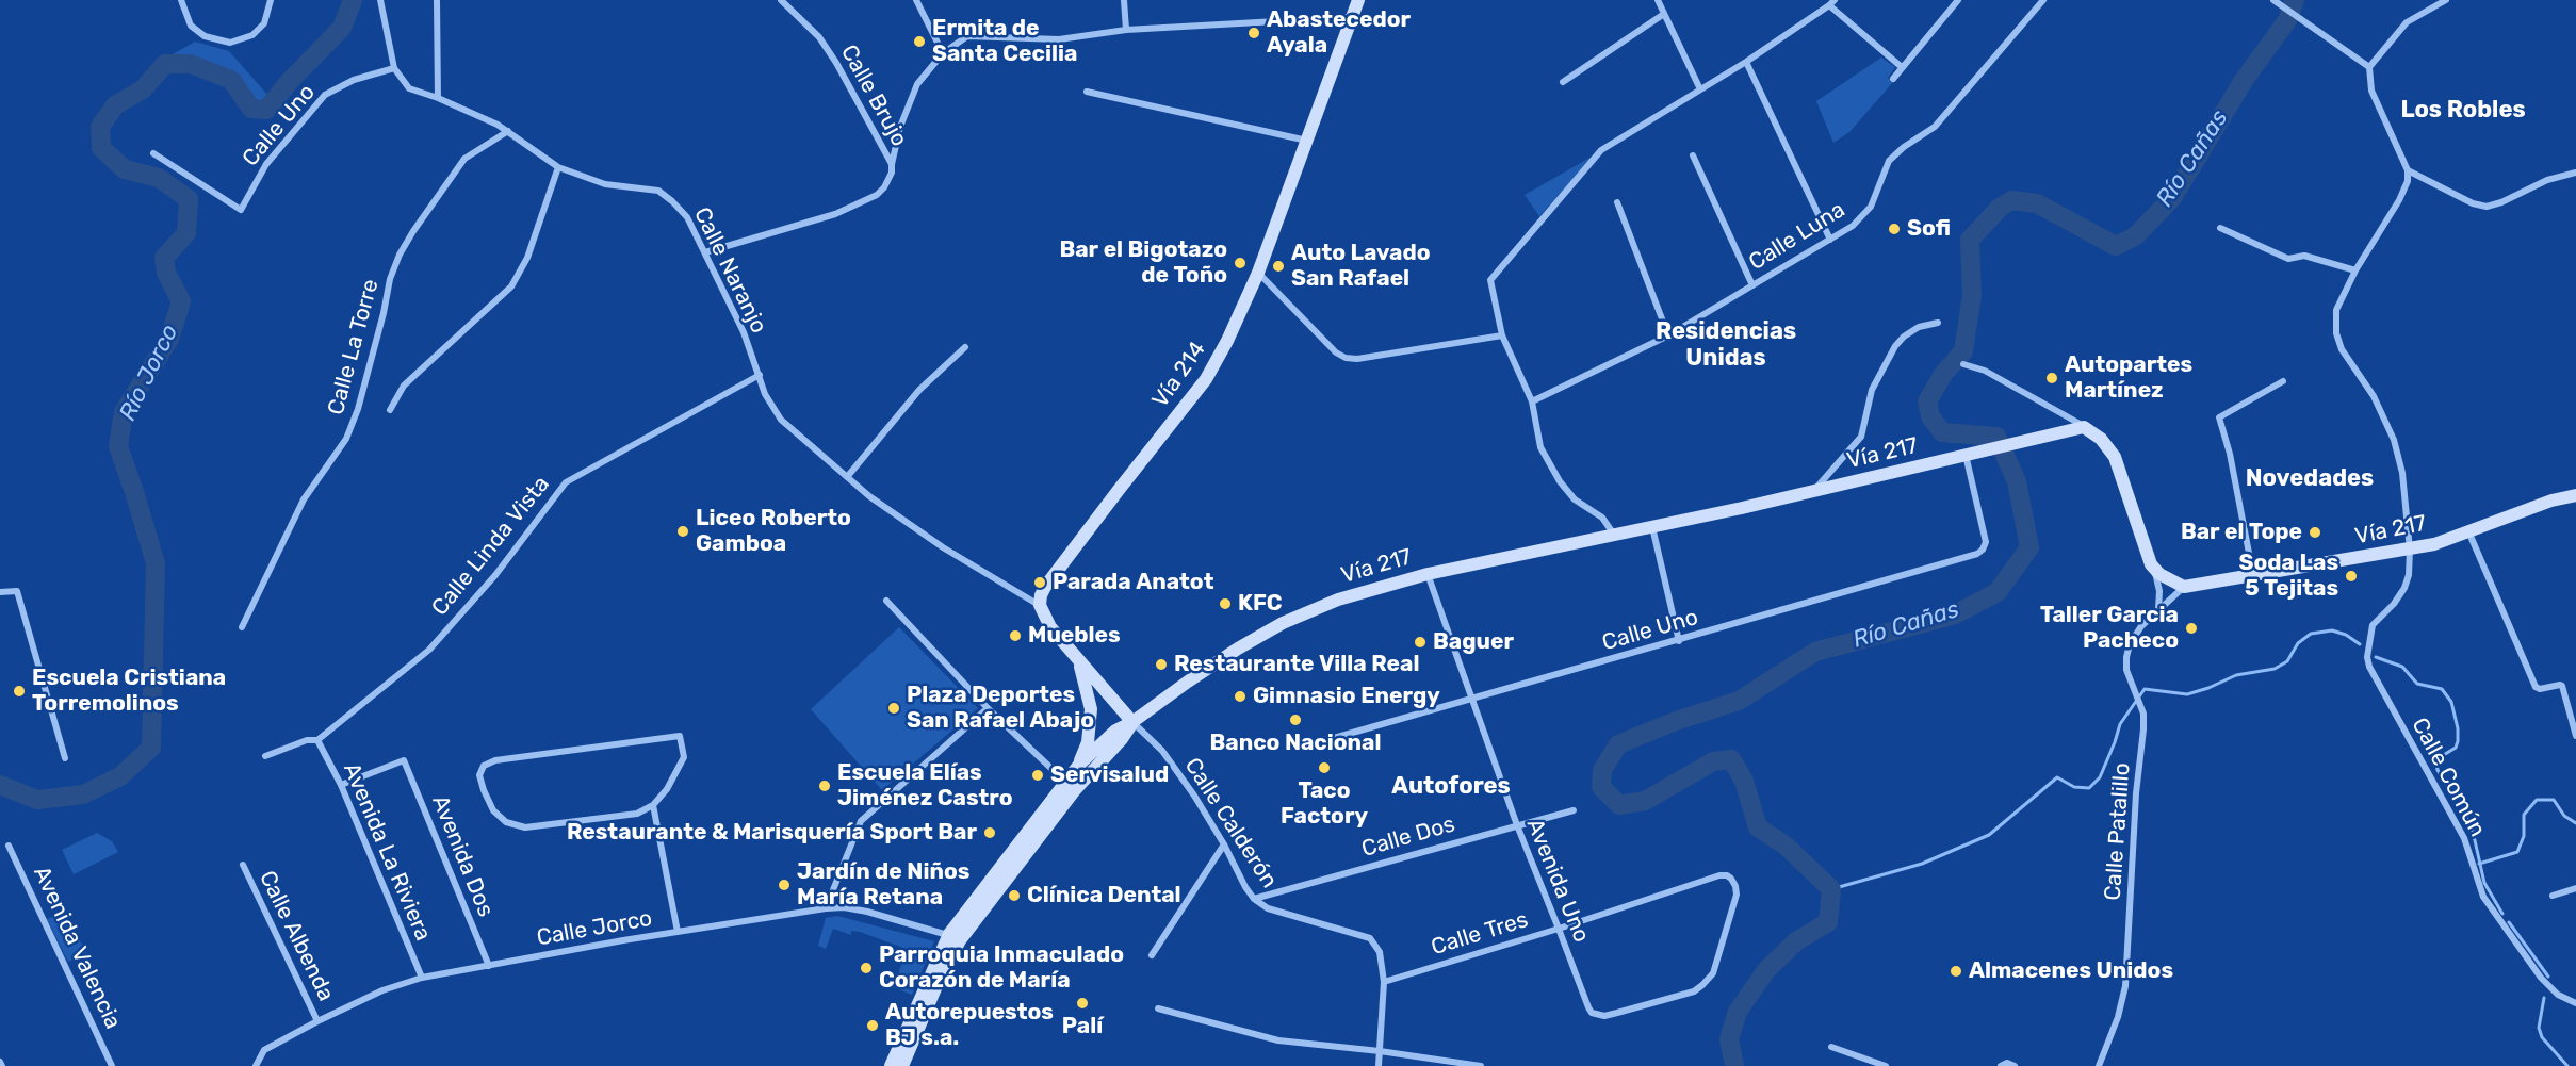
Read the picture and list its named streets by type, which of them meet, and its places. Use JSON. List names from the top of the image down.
{
  "streets": {
    "main road": ["Vía 214", "Vía 217"],
    "street": [
      "Calle Brujo",
      "Calle Uno",
      "Calle Luna",
      "Calle Naranjo",
      "Calle La Torre",
      "Calle Linda Vista",
      "Calle Común",
      "Calle Calderón",
      "Calle Patalillo",
      "Calle Dos",
      "Avenida La Riviera",
      "Avenida Dos",
      "Avenida Uno",
      "Calle Jorco",
      "Calle Tres",
      "Calle Albenda",
      "Avenida Valencia"
    ]
  },
  "crossings": [
    ["Calle Brujo", "Calle Naranjo"],
    ["Calle Uno", "Calle Naranjo"],
    ["Calle Uno", "Vía 217"],
    ["Calle Uno", "Avenida Uno"],
    ["Calle Naranjo", "Calle La Torre"],
    ["Calle Naranjo", "Vía 214"],
    ["Calle Naranjo", "Calle Linda Vista"],
    ["Vía 217", "Calle Común"],
    ["Vía 217", "Calle Calderón"],
    ["Vía 217", "Calle Patalillo"],
    ["Vía 217", "Avenida Uno"],
    ["Calle Linda Vista", "Avenida La Riviera"],
    ["Calle Calderón", "Calle Dos"],
    ["Calle Calderón", "Calle Tres"],
    ["Calle Dos", "Avenida Uno"],
    ["Avenida La Riviera", "Avenida Dos"],
    ["Avenida La Riviera", "Calle Jorco"],
    ["Avenida Dos", "Calle Jorco"],
    ["Avenida Uno", "Calle Tres"],
    ["Calle Jorco", "Calle Albenda"]
  ],
  "districts": [
    "Los Robles",
    "Residencias Unidas",
    "Novedades",
    "Autofores"
  ],
  "water": ["Río Cañas", "Río Jorco"],
  "places": [
    "Abastecedor Ayala",
    "Ermita de Santa Cecilia",
    "Sofi",
    "Bar el Bigotazo de Toño",
    "Auto Lavado San Rafael",
    "Autopartes Martínez",
    "Liceo Roberto Gamboa",
    "Bar el Tope",
    "Soda Las 5 Tejitas",
    "Parada Anatot",
    "KFC",
    "Taller Garcia Pacheco",
    "Muebles",
    "Baguer",
    "Restaurante Villa Real",
    "Escuela Cristiana Torremolinos",
    "Gimnasio Energy",
    "Plaza Deportes San Rafael Abajo",
    "Banco Nacional",
    "Taco Factory",
    "Servisalud",
    "Escuela Elías Jiménez Castro",
    "Restaurante & Marisquería Sport Bar",
    "Jardín de Niños María Retana",
    "Clínica Dental",
    "Parroquia Inmaculado Corazón de María",
    "Almacenes Unidos",
    "Palí",
    "Autorepuestos BJ s.a."
  ]
}
